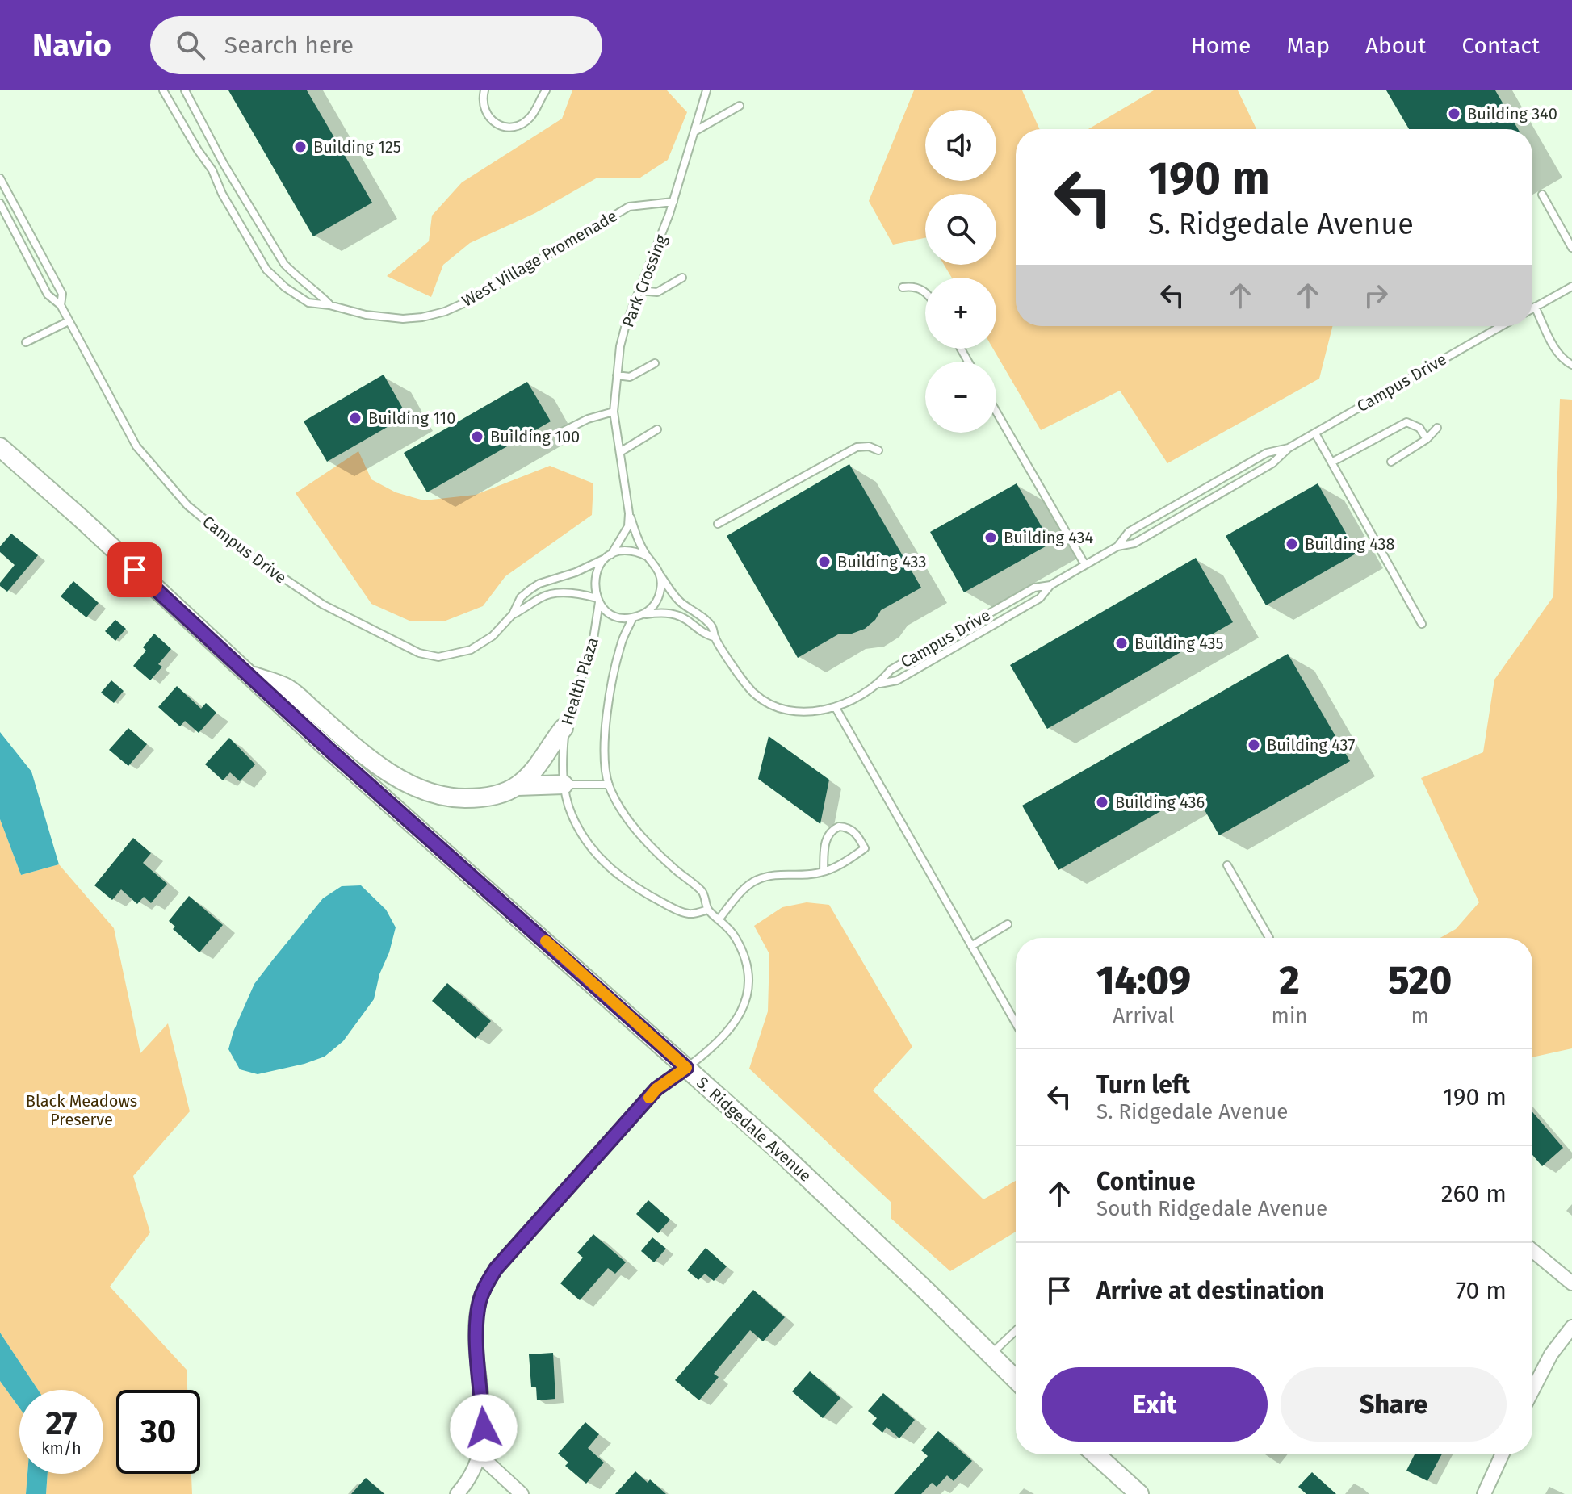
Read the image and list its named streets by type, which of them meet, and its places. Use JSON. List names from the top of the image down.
{
  "streets": {
    "main road": ["S. Ridgedale Avenue"],
    "lane": [
      "West Village Promenade",
      "Park Crossing",
      "Campus Drive",
      "Health Plaza"
    ]
  },
  "crossings": [
    ["West Village Promenade", "Park Crossing"],
    ["Park Crossing", "Campus Drive"],
    ["Park Crossing", "Health Plaza"],
    ["Campus Drive", "Health Plaza"],
    ["Health Plaza", "S. Ridgedale Avenue"]
  ],
  "parks": ["Black Meadows Preserve"],
  "places": [
    "Building 340",
    "Building 125",
    "Building 110",
    "Building 100",
    "Building 434",
    "Building 438",
    "Building 433",
    "Building 435",
    "Building 437",
    "Building 436"
  ],
  "page": {
    "header": "Navio",
    "search": "Search here",
    "nav": [
      "Home",
      "Map",
      "About",
      "Contact"
    ],
    "map_buttons": ["+", "−"],
    "turn": ["190 m", "S. Ridgedale Avenue"],
    "eta": [
      "14:09",
      "Arrival",
      "2",
      "min",
      "520",
      "m"
    ],
    "list": [
      {
        "name": "Turn left",
        "note": "S. Ridgedale Avenue",
        "value": "190 m"
      },
      {
        "name": "Continue",
        "note": "South Ridgedale Avenue",
        "value": "260 m"
      },
      {
        "name": "Arrive at destination",
        "value": "70 m"
      }
    ],
    "buttons": ["Exit", "Share"],
    "speed": "27 km/h",
    "limit": "30"
  }
}
